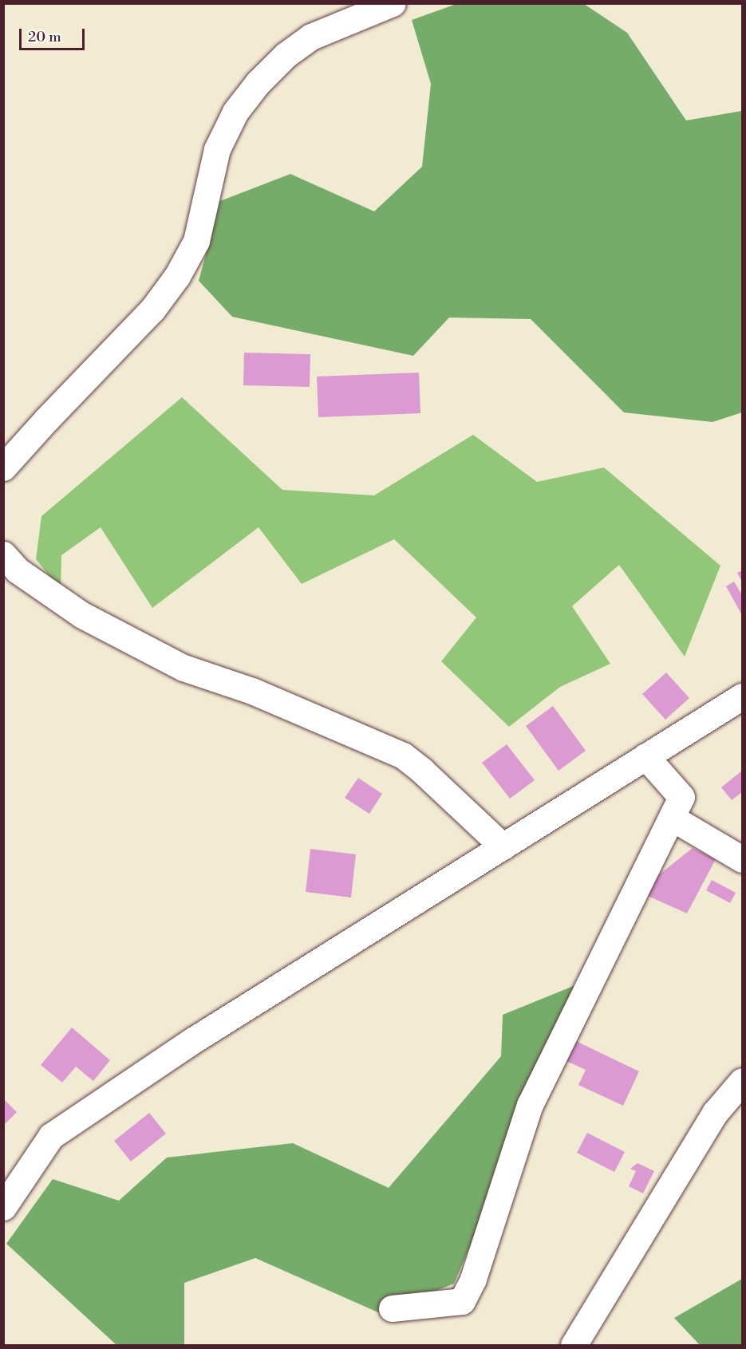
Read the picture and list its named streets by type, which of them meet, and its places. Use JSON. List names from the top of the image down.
{
  "scale_bar": "20 m"
}
